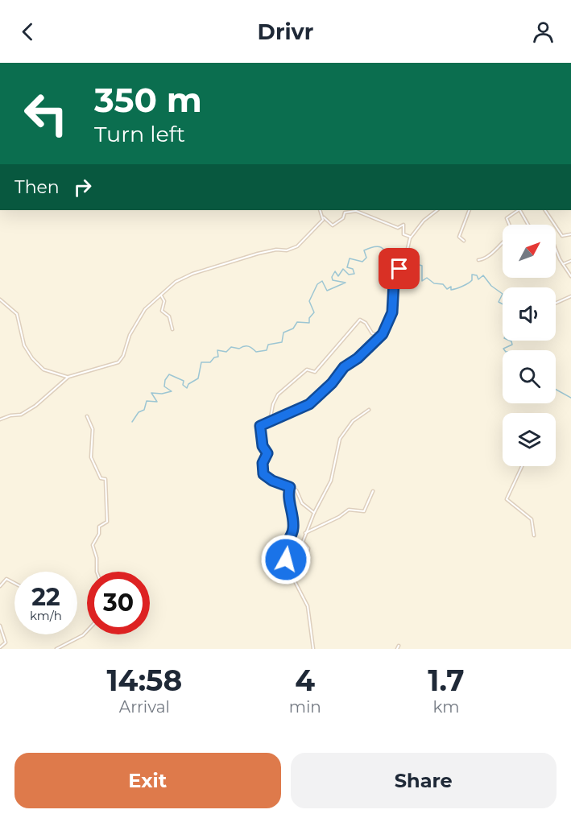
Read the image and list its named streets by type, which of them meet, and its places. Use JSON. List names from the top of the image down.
{
  "north": "top right",
  "page": {
    "header": "Drivr",
    "turn": ["350 m", "Turn left"],
    "then": "Then",
    "speed": "22 km/h",
    "limit": "30",
    "eta": [
      "14:58",
      "Arrival",
      "4",
      "min",
      "1.7",
      "km"
    ],
    "buttons": ["Exit", "Share"]
  }
}
